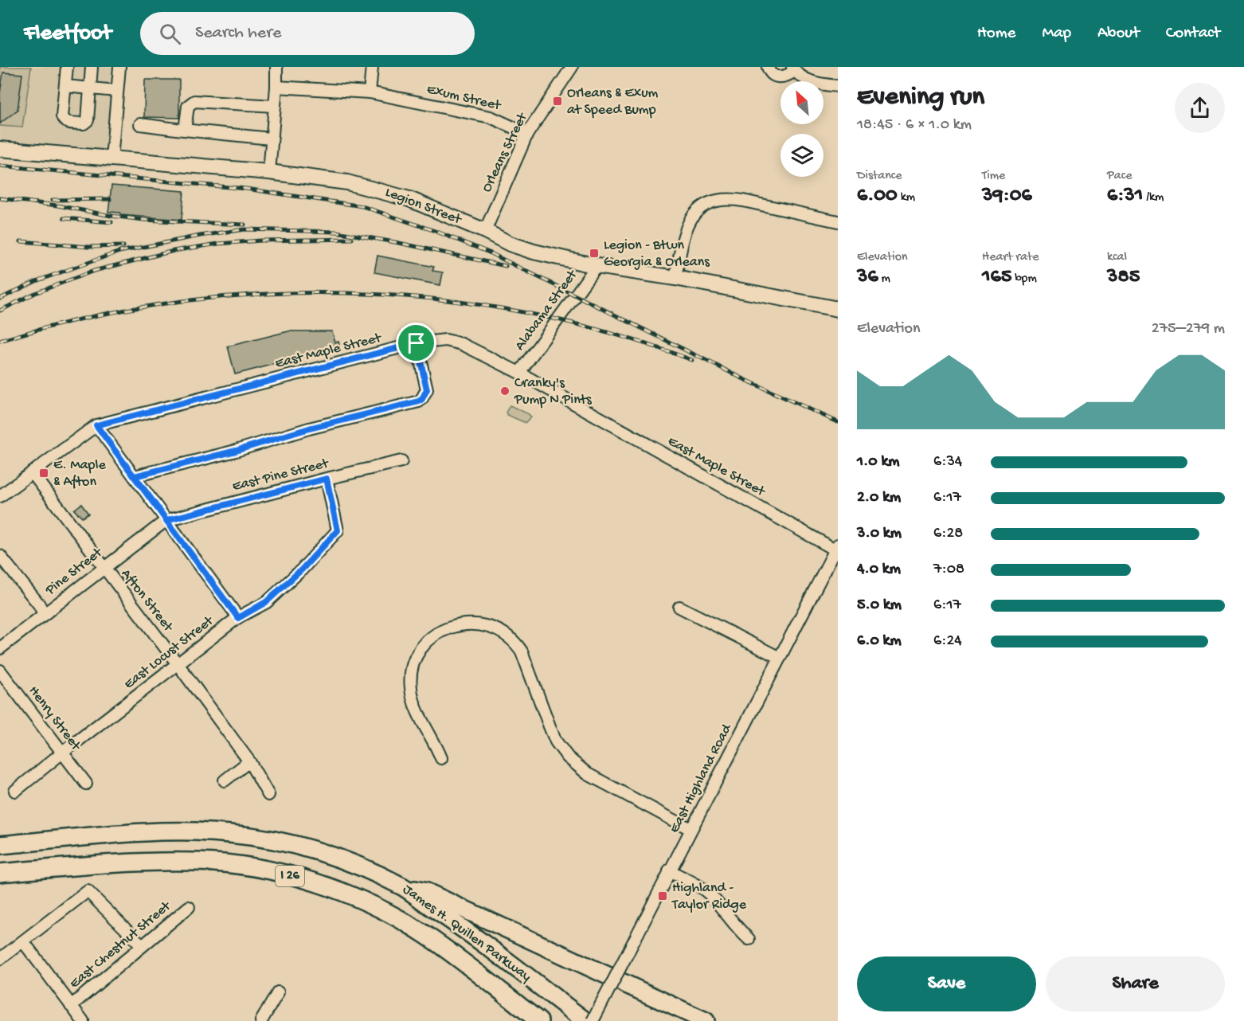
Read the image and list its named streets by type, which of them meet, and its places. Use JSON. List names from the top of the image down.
{
  "streets": {
    "highway": ["I 26", "James H. Quillen Parkway"],
    "main road": ["Legion Street"],
    "street": [
      "Exum Street",
      "Orleans Street",
      "Alabama Street",
      "East Maple Street",
      "East Pine Street",
      "Pine Street",
      "Afton Street",
      "East Locust Street",
      "Henry Street",
      "East Highland Road",
      "East Chestnut Street"
    ]
  },
  "crossings": [
    ["Exum Street", "Orleans Street"],
    ["Orleans Street", "Legion Street"],
    ["Legion Street", "Alabama Street"],
    ["Alabama Street", "East Maple Street"],
    ["East Maple Street", "Afton Street"],
    ["East Maple Street", "East Highland Road"],
    ["East Pine Street", "Pine Street"],
    ["East Pine Street", "East Locust Street"],
    ["Pine Street", "Afton Street"],
    ["Afton Street", "East Locust Street"],
    ["East Locust Street", "Henry Street"]
  ],
  "places": {
    "transit": [
      "Orleans & Exum at Speed Bump",
      "Legion - Btwn Georgia & Orleans",
      "E. Maple & Afton",
      "Highland - Taylor Ridge"
    ],
    "other": ["Cranky's Pump N Pints"]
  },
  "north": "top left",
  "page": {
    "header": "Fleetfoot",
    "search": "Search here",
    "nav": [
      "Home",
      "Map",
      "About",
      "Contact"
    ],
    "heading": ["Evening run", "18:45 · 6 × 1.0 km"],
    "stats": [
      ["Distance", "6.00 km"],
      ["Time", "39:06"],
      ["Pace", "6:31 /km"],
      ["Elevation", "36 m"],
      ["Heart rate", "165 bpm"],
      ["kcal", "385"]
    ],
    "chart": ["Elevation", "275–279 m"],
    "list": [
      {
        "name": "1.0 km",
        "note": "6:34"
      },
      {
        "name": "2.0 km",
        "note": "6:17"
      },
      {
        "name": "3.0 km",
        "note": "6:28"
      },
      {
        "name": "4.0 km",
        "note": "7:08"
      },
      {
        "name": "5.0 km",
        "note": "6:17"
      },
      {
        "name": "6.0 km",
        "note": "6:24"
      }
    ],
    "buttons": ["Save", "Share"]
  }
}
